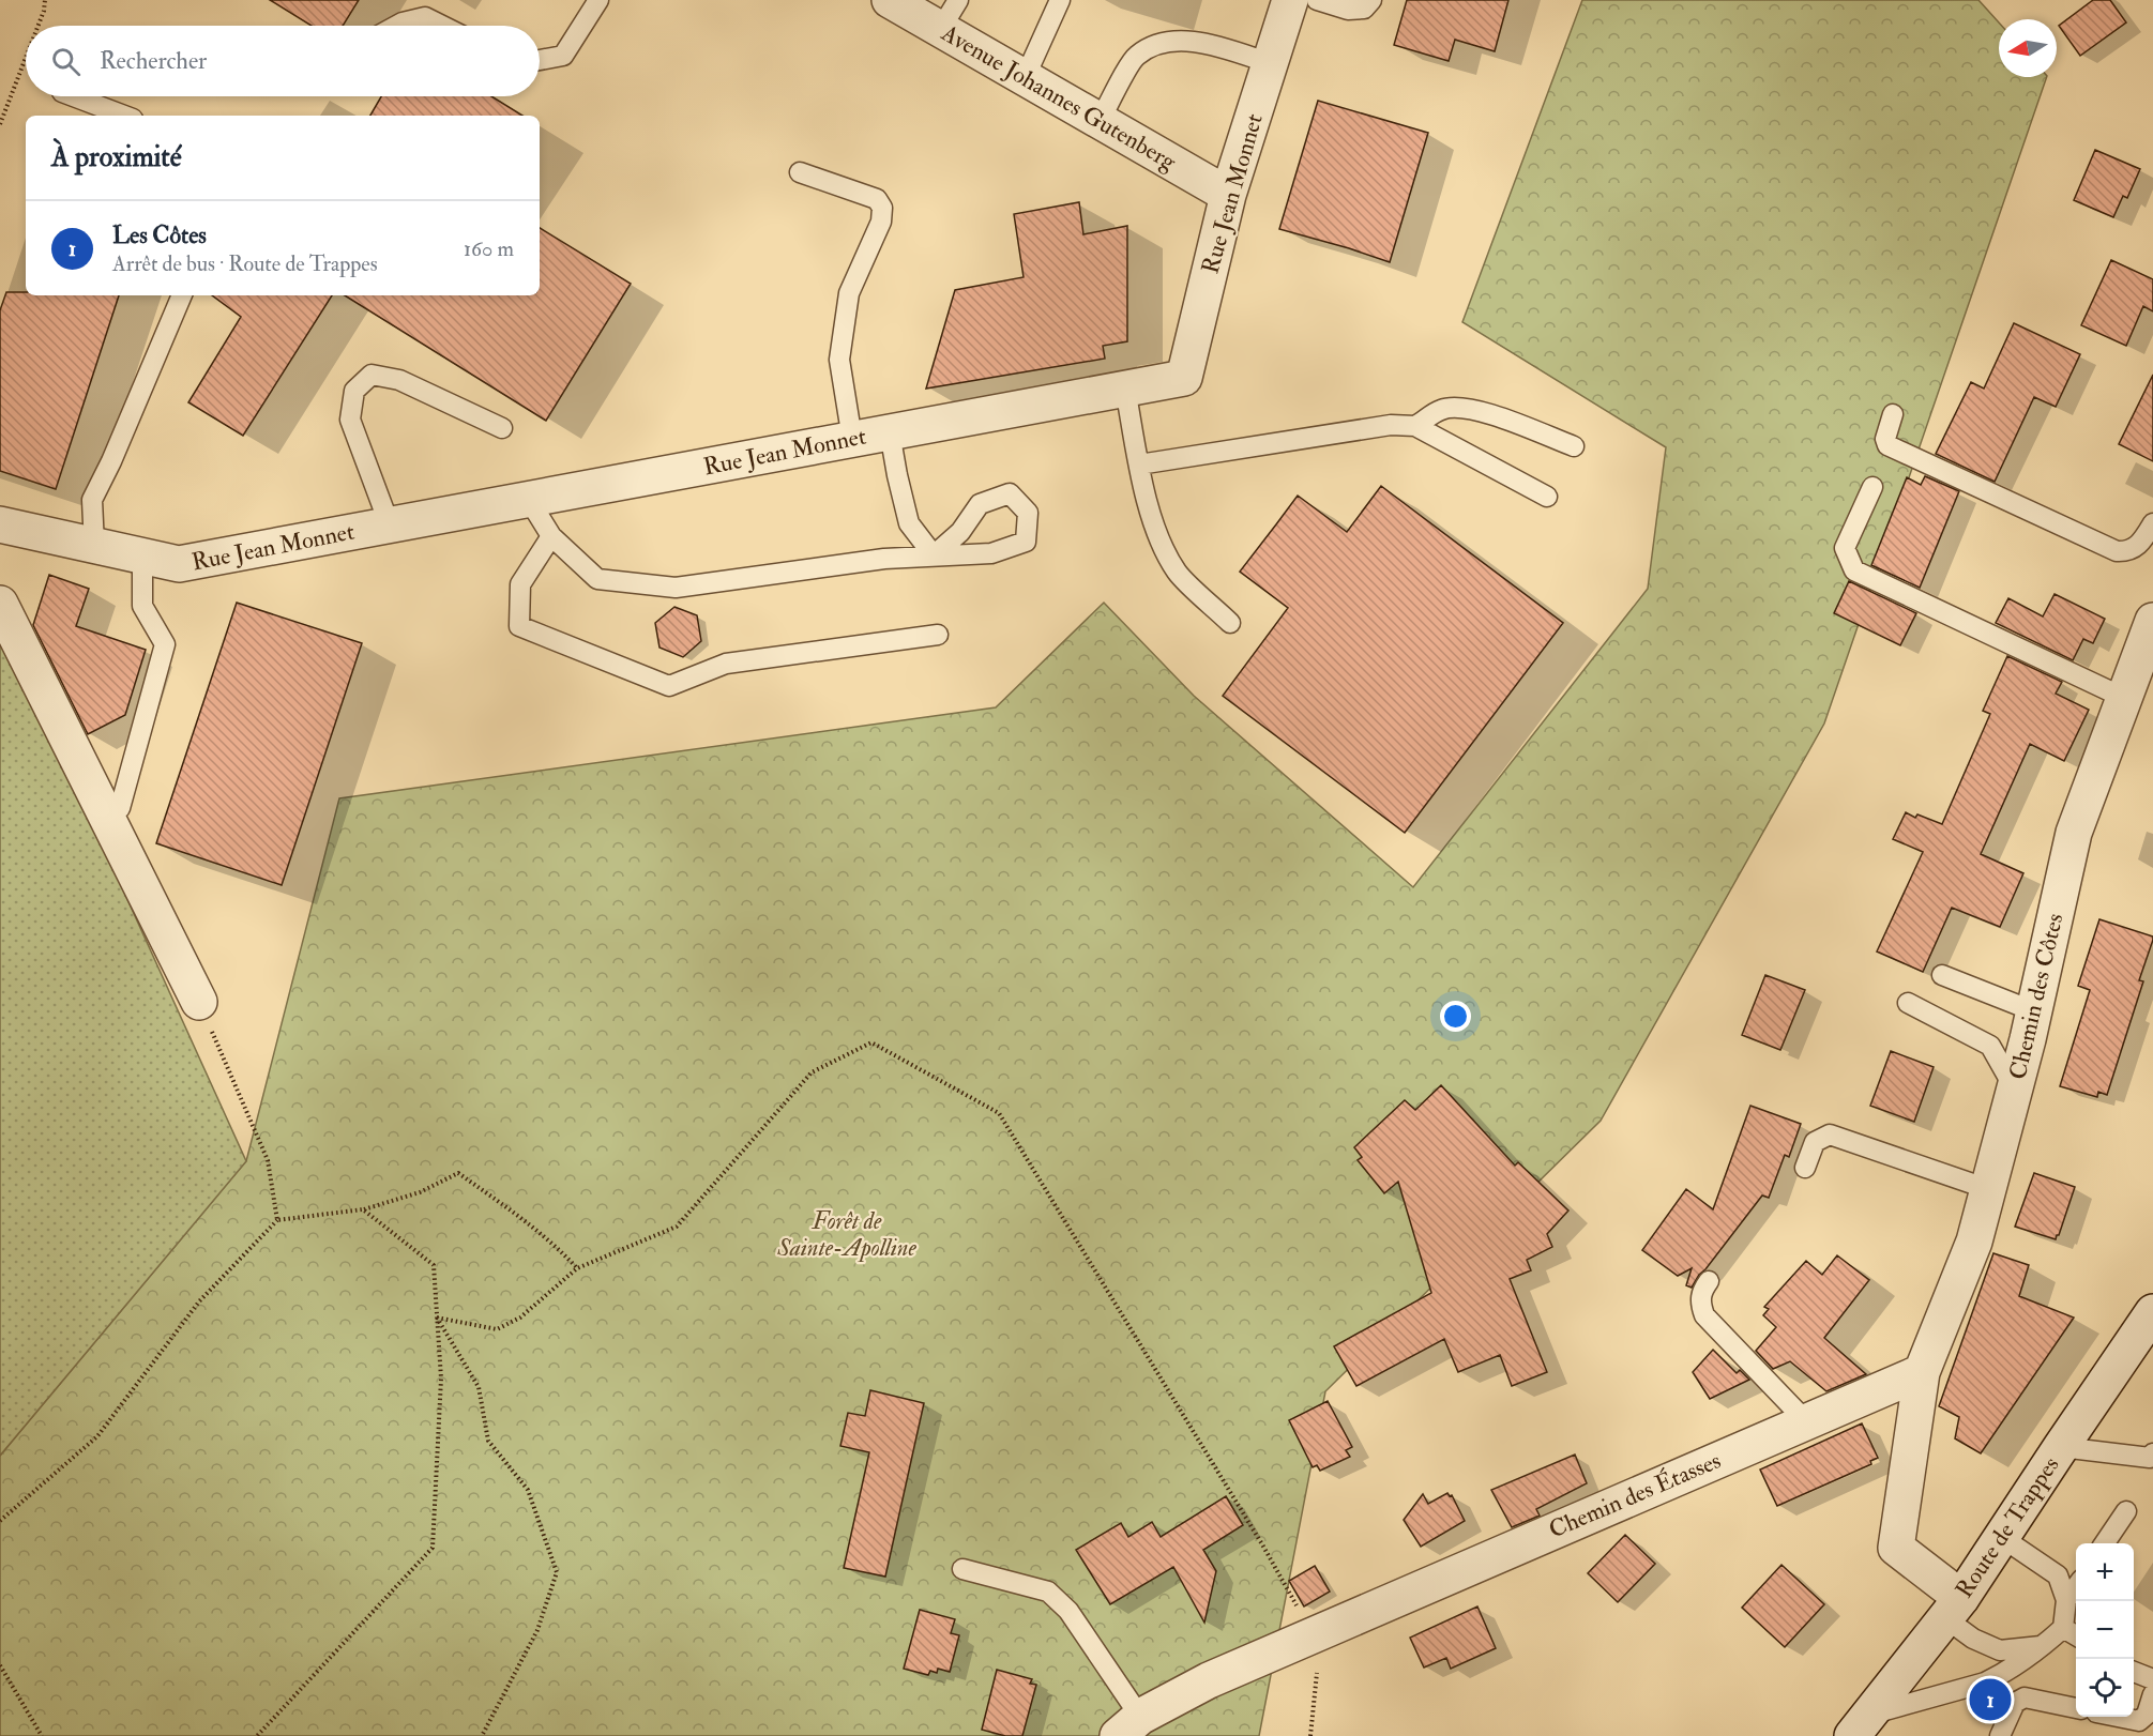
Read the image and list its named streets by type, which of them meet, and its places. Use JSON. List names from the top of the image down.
{
  "streets": {
    "street": [
      "Avenue Johannes Gutenberg",
      "Rue Jean Monnet",
      "Chemin des Côtes",
      "Chemin des Étasses",
      "Route de Trappes"
    ]
  },
  "crossings": [
    ["Avenue Johannes Gutenberg", "Rue Jean Monnet"],
    ["Chemin des Côtes", "Chemin des Étasses"]
  ],
  "parks": ["Forêt de Sainte-Apolline"],
  "north": "left",
  "page": {
    "search": "Rechercher",
    "heading": "À proximité",
    "list": [
      {
        "mark": "1",
        "name": "Les Côtes",
        "note": "Arrêt de bus · Route de Trappes",
        "value": "160 m"
      }
    ],
    "map_buttons": ["+", "−"],
    "pins": "1"
  }
}
